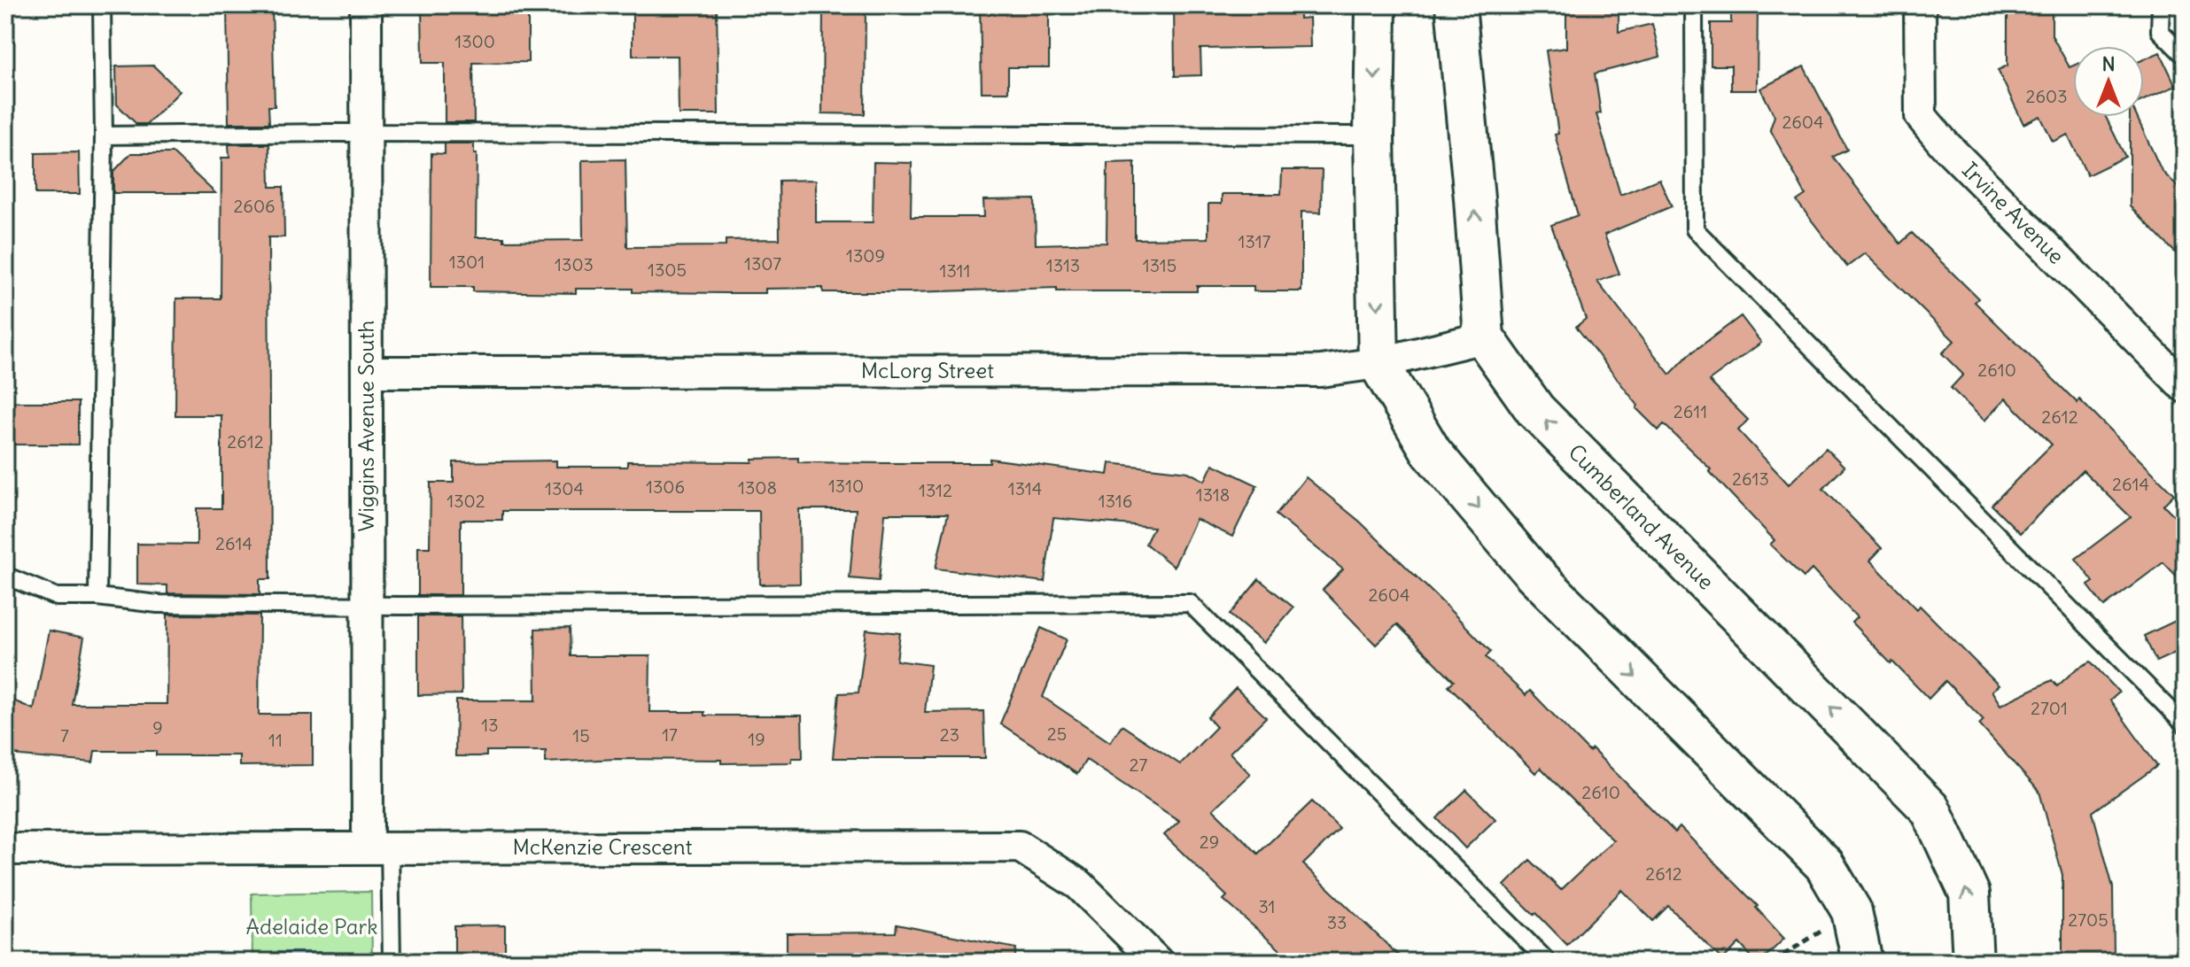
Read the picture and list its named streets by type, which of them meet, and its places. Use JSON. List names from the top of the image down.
{
  "streets": {
    "street": [
      "Irvine Avenue",
      "McLorg Street",
      "Wiggins Avenue South",
      "Cumberland Avenue",
      "McKenzie Crescent"
    ]
  },
  "crossings": [
    ["McLorg Street", "Wiggins Avenue South"],
    ["McLorg Street", "Cumberland Avenue"],
    ["Wiggins Avenue South", "McKenzie Crescent"]
  ],
  "parks": ["Adelaide Park"],
  "house_numbers": [
    "1300",
    "2603",
    "2604",
    "2606",
    "1317",
    "1309",
    "1301",
    "1307",
    "1303",
    "1313",
    "1315",
    "1305",
    "1311",
    "2610",
    "2611",
    "2612",
    "2612",
    "2613",
    "2614",
    "1310",
    "1306",
    "1308",
    "1304",
    "1314",
    "1312",
    "1318",
    "1302",
    "1316",
    "2614",
    "2604",
    "2701",
    "13",
    "9",
    "25",
    "17",
    "23",
    "7",
    "15",
    "19",
    "11",
    "27",
    "2610",
    "29",
    "2612",
    "31",
    "2705",
    "33"
  ],
  "north": "top"
}
